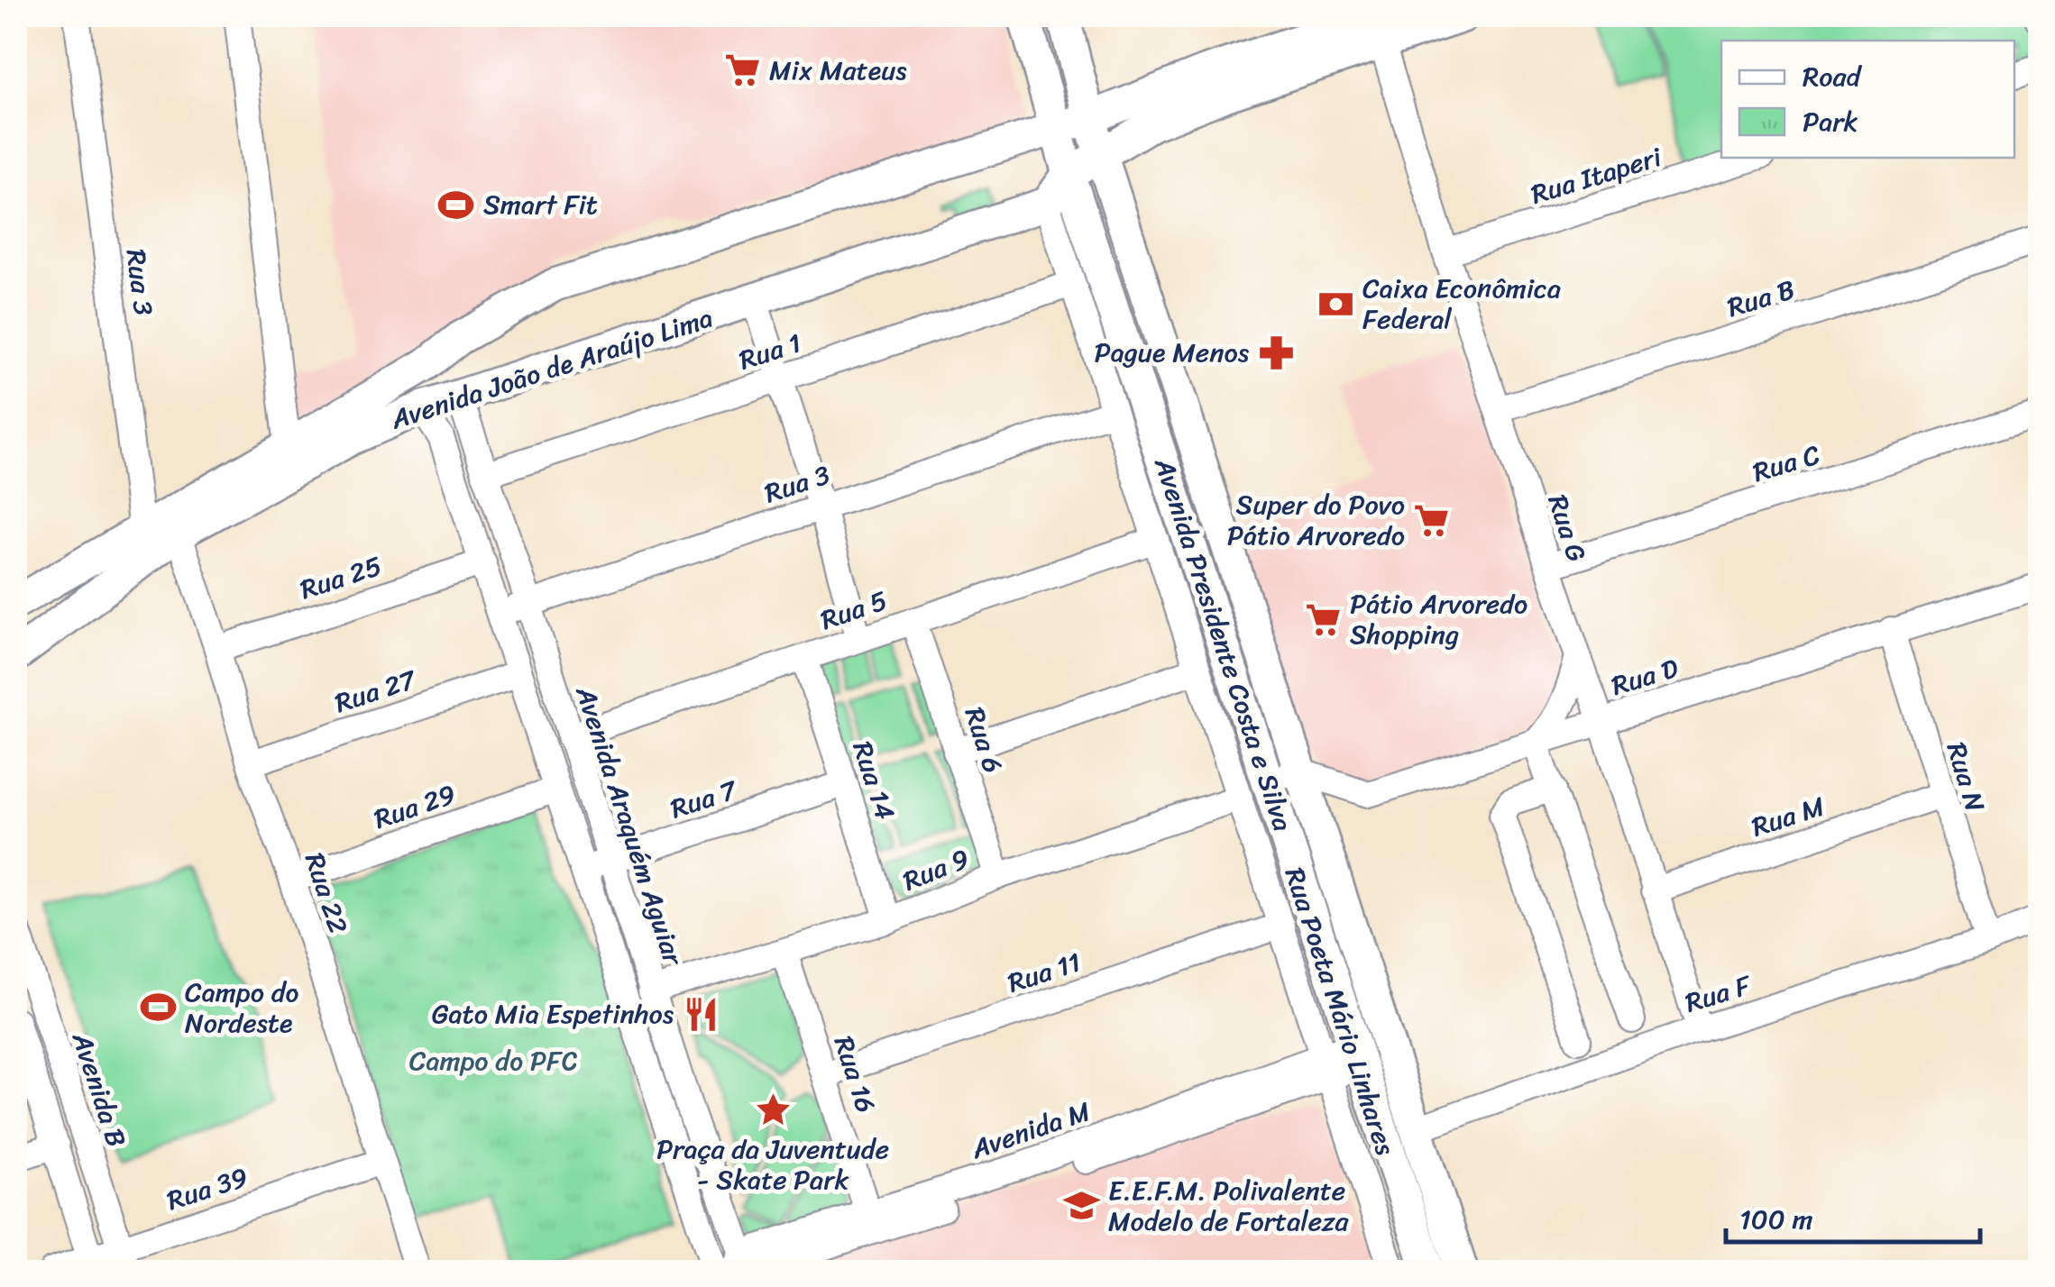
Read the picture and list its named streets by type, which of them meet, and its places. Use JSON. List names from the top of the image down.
{
  "streets": {
    "main road": ["Avenida João de Araújo Lima", "Avenida Presidente Costa e Silva"],
    "street": [
      "Rua Itaperi",
      "Rua 3",
      "Rua B",
      "Rua 1",
      "Rua C",
      "Rua G",
      "Rua 25",
      "Rua 5",
      "Rua D",
      "Rua 27",
      "Rua 6",
      "Rua N",
      "Rua 14",
      "Rua 7",
      "Rua 29",
      "Rua M",
      "Avenida Araquém Aguiar",
      "Rua 9",
      "Rua 22",
      "Rua 11",
      "Rua F",
      "Rua Poeta Mário Linhares",
      "Rua 16",
      "Avenida B",
      "Avenida M",
      "Rua 39"
    ]
  },
  "crossings": [
    ["Rua Itaperi", "Rua G"],
    ["Rua 3", "Avenida João de Araújo Lima"],
    ["Rua 3", "Avenida Araquém Aguiar"],
    ["Rua 3", "Rua 22"],
    ["Rua 3", "Rua Poeta Mário Linhares"],
    ["Rua B", "Rua G"],
    ["Rua 1", "Avenida Araquém Aguiar"],
    ["Rua 1", "Rua Poeta Mário Linhares"],
    ["Avenida João de Araújo Lima", "Rua G"],
    ["Avenida João de Araújo Lima", "Avenida Presidente Costa e Silva"],
    ["Avenida João de Araújo Lima", "Avenida Araquém Aguiar"],
    ["Avenida João de Araújo Lima", "Rua 22"],
    ["Avenida João de Araújo Lima", "Rua Poeta Mário Linhares"],
    ["Rua C", "Rua G"],
    ["Rua G", "Rua D"],
    ["Rua G", "Rua M"],
    ["Rua G", "Rua F"],
    ["Rua 25", "Rua 22"],
    ["Rua 5", "Rua 6"],
    ["Rua 5", "Rua 14"],
    ["Rua 5", "Avenida Araquém Aguiar"],
    ["Rua 5", "Rua Poeta Mário Linhares"],
    ["Avenida Presidente Costa e Silva", "Rua D"],
    ["Avenida Presidente Costa e Silva", "Rua F"],
    ["Avenida Presidente Costa e Silva", "Avenida M"],
    ["Rua D", "Rua N"],
    ["Rua 27", "Rua 22"],
    ["Rua 6", "Rua 9"],
    ["Rua N", "Rua M"],
    ["Rua N", "Rua F"],
    ["Rua 14", "Rua 7"],
    ["Rua 14", "Rua 9"],
    ["Rua 7", "Avenida Araquém Aguiar"],
    ["Rua 29", "Rua 22"],
    ["Avenida Araquém Aguiar", "Rua 9"],
    ["Avenida Araquém Aguiar", "Avenida M"],
    ["Rua 9", "Rua Poeta Mário Linhares"],
    ["Rua 9", "Rua 16"],
    ["Rua 22", "Rua 39"],
    ["Rua 11", "Rua Poeta Mário Linhares"],
    ["Rua 11", "Rua 16"],
    ["Rua Poeta Mário Linhares", "Avenida M"],
    ["Rua 16", "Avenida M"],
    ["Avenida B", "Rua 39"]
  ],
  "parks": ["Campo do PFC"],
  "places": {
    "supermarket": ["Mix Mateus", "Super do Povo Pátio Arvoredo", "Pátio Arvoredo Shopping"],
    "sports": ["Smart Fit", "Campo do Nordeste"],
    "bank": ["Caixa Econômica Federal"],
    "pharmacy": ["Pague Menos"],
    "restaurant": ["Gato Mia Espetinhos"],
    "place": ["Praça da Juventude - Skate Park"],
    "school or university": ["E.E.F.M. Polivalente Modelo de Fortaleza"]
  },
  "legend": ["Road", "Park"],
  "scale_bar": "100 m"
}
